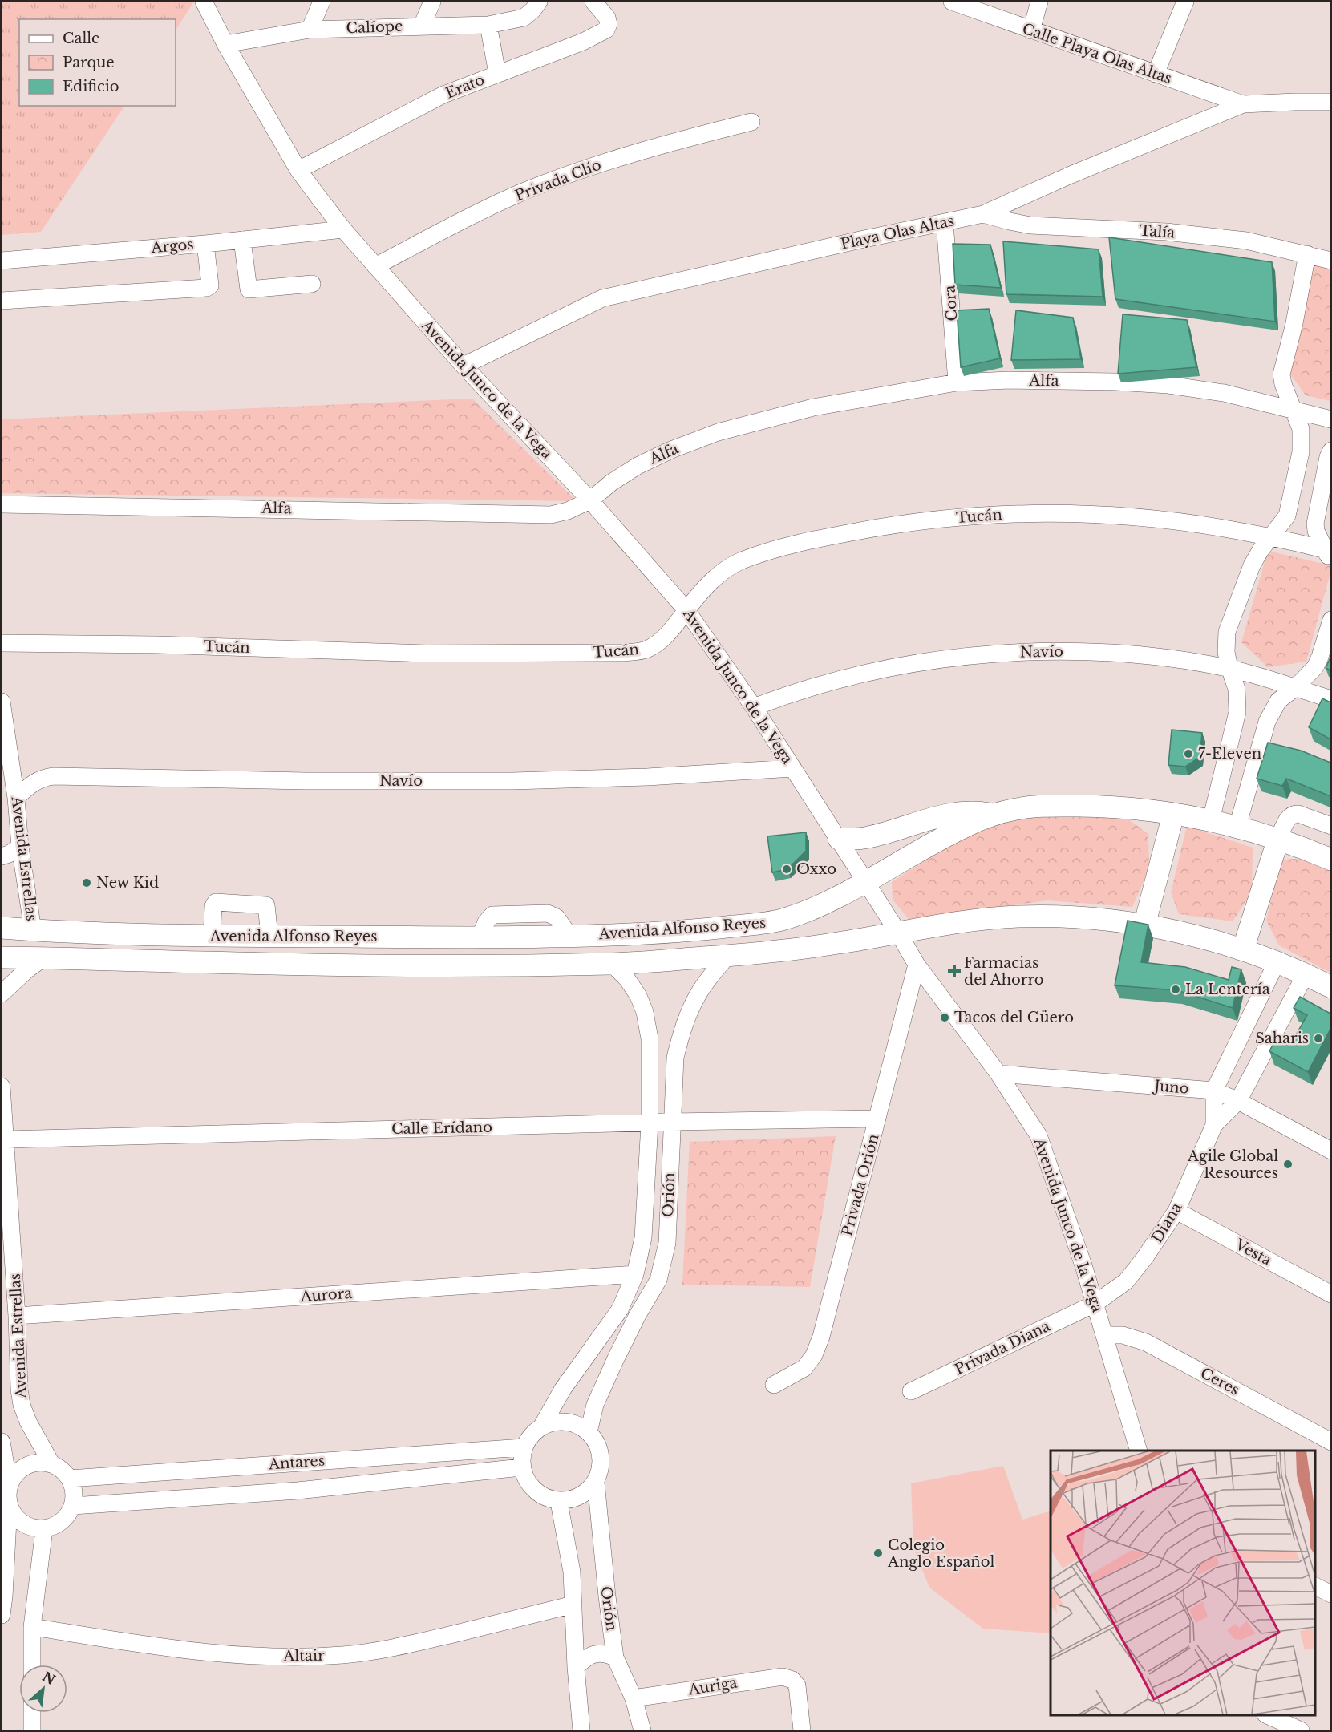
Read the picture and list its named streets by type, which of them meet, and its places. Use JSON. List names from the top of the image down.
{
  "streets": {
    "main road": ["Avenida Alfonso Reyes"],
    "street": [
      "Calíope",
      "Calle Playa Olas Altas",
      "Erato",
      "Privada Clío",
      "Talía",
      "Playa Olas Altas",
      "Argos",
      "Cora",
      "Alfa",
      "Avenida Junco de la Vega",
      "Tucán",
      "Navío",
      "Avenida Estrellas",
      "Juno",
      "Calle Erídano",
      "Privada Orión",
      "Orión",
      "Diana",
      "Vesta",
      "Aurora",
      "Privada Diana",
      "Ceres",
      "Antares",
      "Altair",
      "Auriga"
    ]
  },
  "crossings": [
    ["Calíope", "Avenida Junco de la Vega"],
    ["Calle Playa Olas Altas", "Playa Olas Altas"],
    ["Erato", "Avenida Junco de la Vega"],
    ["Privada Clío", "Avenida Junco de la Vega"],
    ["Talía", "Playa Olas Altas"],
    ["Playa Olas Altas", "Cora"],
    ["Playa Olas Altas", "Avenida Junco de la Vega"],
    ["Argos", "Avenida Junco de la Vega"],
    ["Cora", "Alfa"],
    ["Alfa", "Avenida Junco de la Vega"],
    ["Avenida Junco de la Vega", "Tucán"],
    ["Avenida Junco de la Vega", "Navío"],
    ["Avenida Junco de la Vega", "Avenida Alfonso Reyes"],
    ["Avenida Junco de la Vega", "Juno"],
    ["Avenida Junco de la Vega", "Privada Orión"],
    ["Avenida Junco de la Vega", "Diana"],
    ["Avenida Junco de la Vega", "Privada Diana"],
    ["Avenida Junco de la Vega", "Ceres"],
    ["Navío", "Avenida Estrellas"],
    ["Avenida Estrellas", "Avenida Alfonso Reyes"],
    ["Avenida Estrellas", "Calle Erídano"],
    ["Avenida Estrellas", "Aurora"],
    ["Avenida Estrellas", "Antares"],
    ["Avenida Alfonso Reyes", "Orión"],
    ["Avenida Alfonso Reyes", "Diana"],
    ["Juno", "Diana"],
    ["Calle Erídano", "Privada Orión"],
    ["Calle Erídano", "Orión"],
    ["Orión", "Aurora"],
    ["Orión", "Antares"],
    ["Orión", "Auriga"],
    ["Diana", "Vesta"],
    ["Diana", "Privada Diana"]
  ],
  "places": {
    "other": [
      "7-Eleven",
      "Oxxo",
      "New Kid",
      "La Lentería",
      "Tacos del Güero",
      "Saharis",
      "Agile Global Resources",
      "Colegio Anglo Español"
    ],
    "health": ["Farmacias del Ahorro"]
  },
  "legend": ["Calle", "Parque", "Edificio"],
  "north": "top right"
}
